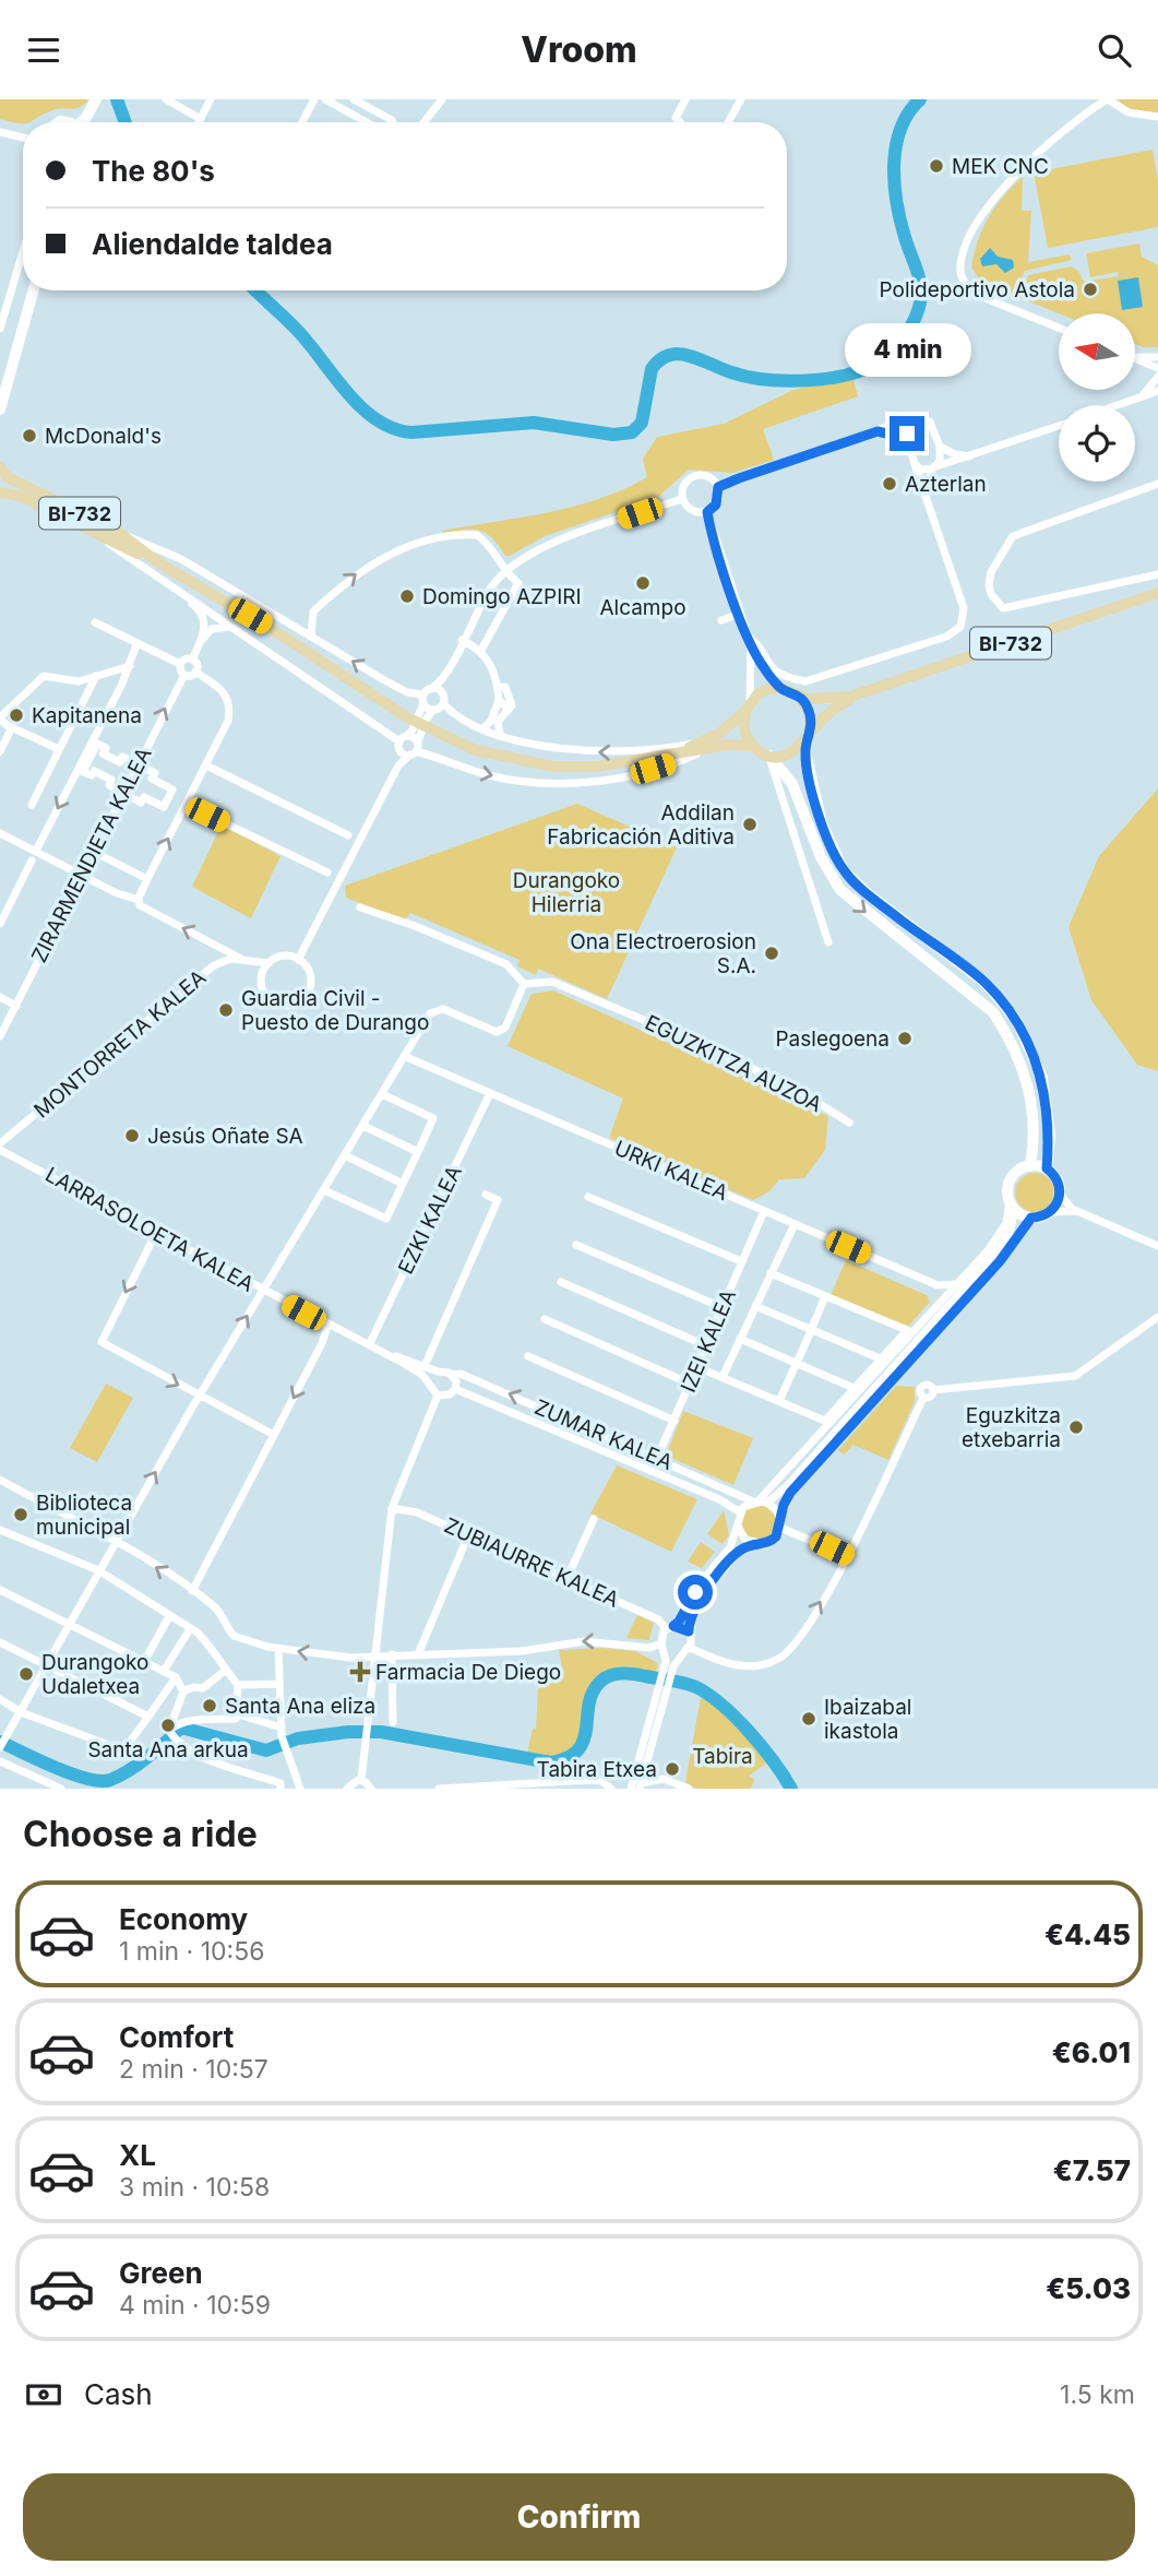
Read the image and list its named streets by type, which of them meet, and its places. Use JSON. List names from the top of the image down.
{
  "streets": {
    "main road": ["BI-732"],
    "street": [
      "ZIRARMENDIETA KALEA",
      "MONTORRETA KALEA",
      "EGUZKITZA AUZOA",
      "URKI KALEA",
      "EZKI KALEA",
      "LARRASOLOETA KALEA",
      "IZEI KALEA",
      "ZUMAR KALEA",
      "ZUBIAURRE KALEA"
    ]
  },
  "crossings": [
    ["URKI KALEA", "EZKI KALEA"],
    ["URKI KALEA", "IZEI KALEA"],
    ["EZKI KALEA", "LARRASOLOETA KALEA"],
    ["IZEI KALEA", "ZUMAR KALEA"]
  ],
  "parks": ["Durangoko Hilerria", "Tabira"],
  "places": {
    "other": [
      "MEK CNC",
      "Polideportivo Astola",
      "McDonald's",
      "Azterlan",
      "Alcampo",
      "Domingo AZPIRI",
      "Kapitanena",
      "Addilan Fabricación Aditiva",
      "Ona Electroerosion S.A.",
      "Guardia Civil - Puesto de Durango",
      "Paslegoena",
      "Jesús Oñate SA",
      "Eguzkitza etxebarria",
      "Biblioteca municipal",
      "Durangoko Udaletxea",
      "Santa Ana eliza",
      "Ibaizabal ikastola",
      "Santa Ana arkua",
      "Tabira Etxea"
    ],
    "health": ["Farmacia De Diego"]
  },
  "north": "left",
  "page": {
    "header": "Vroom",
    "banner": ["The 80's", "Aliendalde taldea"],
    "bubble": "4 min",
    "heading": "Choose a ride",
    "list": [
      {
        "name": "Economy",
        "note": "1 min · 10:56",
        "value": "€4.45"
      },
      {
        "name": "Comfort",
        "note": "2 min · 10:57",
        "value": "€6.01"
      },
      {
        "name": "XL",
        "note": "3 min · 10:58",
        "value": "€7.57"
      },
      {
        "name": "Green",
        "note": "4 min · 10:59",
        "value": "€5.03"
      }
    ],
    "pay": ["Cash", "1.5 km"],
    "buttons": "Confirm"
  }
}
